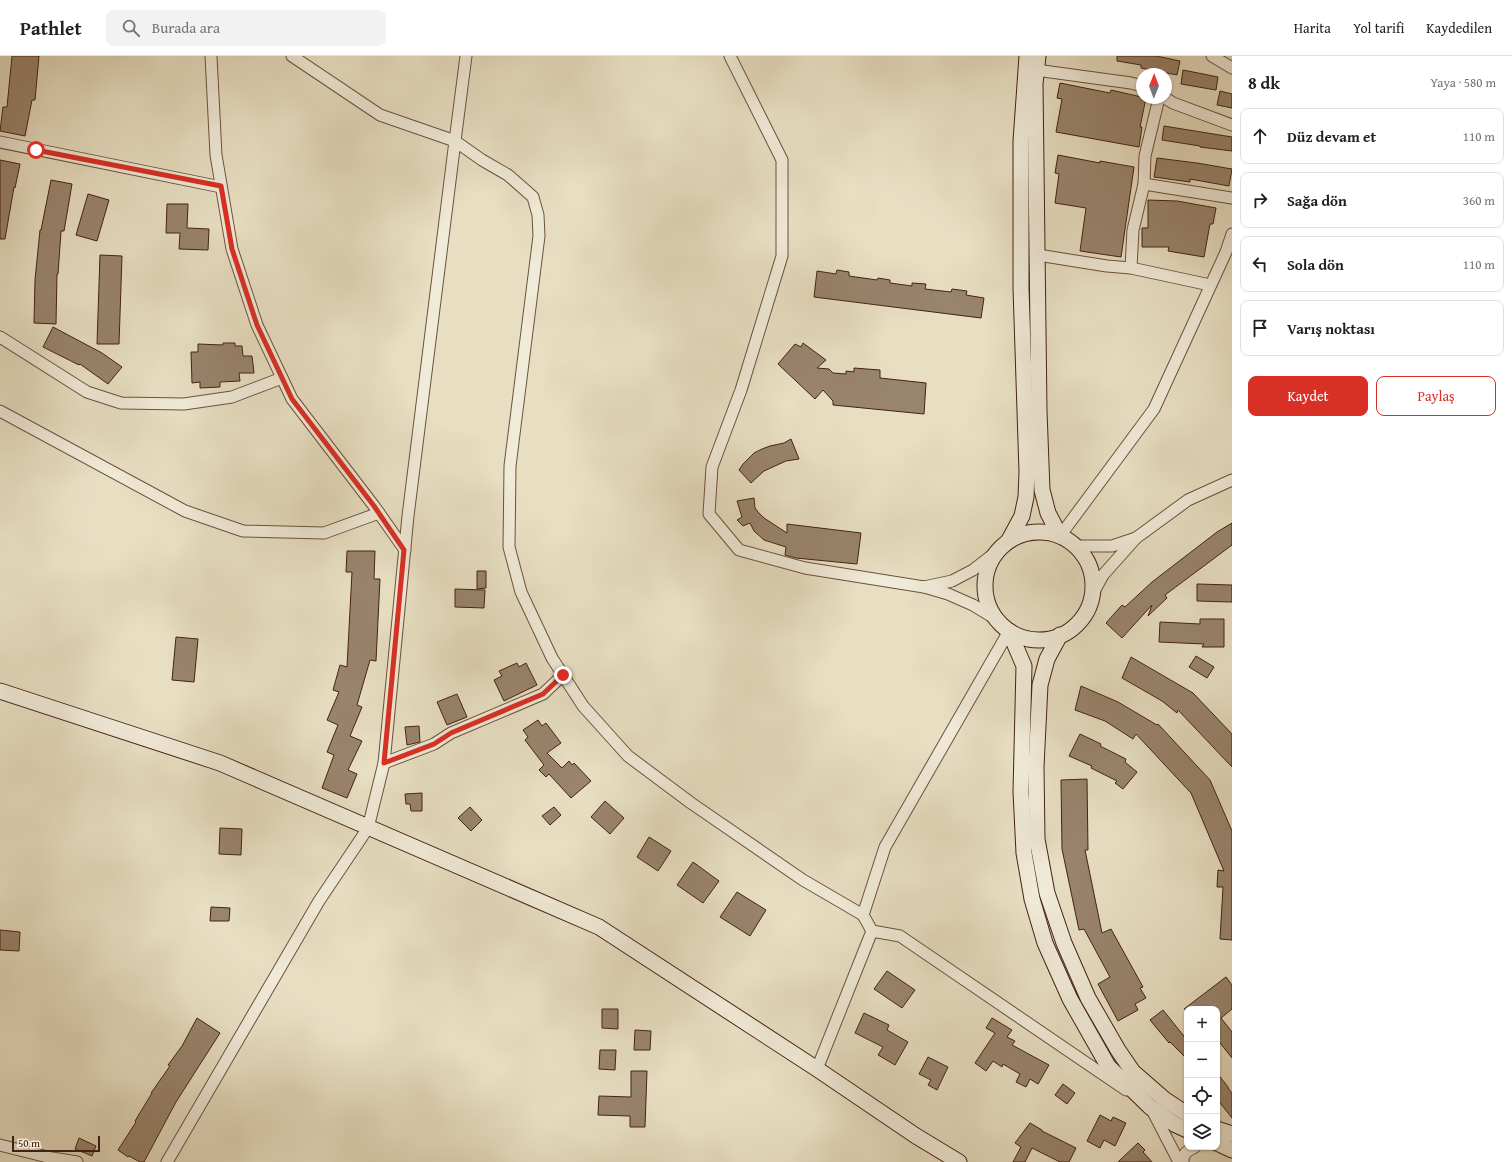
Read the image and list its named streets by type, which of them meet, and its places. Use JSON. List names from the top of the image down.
{
  "scale_bar": "50 m",
  "north": "top",
  "page": {
    "header": "Pathlet",
    "search": "Burada ara",
    "nav": ["Harita", "Yol tarifi", "Kaydedilen"],
    "heading": ["8 dk", "Yaya · 580 m"],
    "list": [
      ["Düz devam et", "110 m"],
      ["Sağa dön", "360 m"],
      ["Sola dön", "110 m"],
      "Varış noktası"
    ],
    "buttons": ["Kaydet", "Paylaş"],
    "map_buttons": ["+", "−"],
    "scale": "50 m"
  }
}
